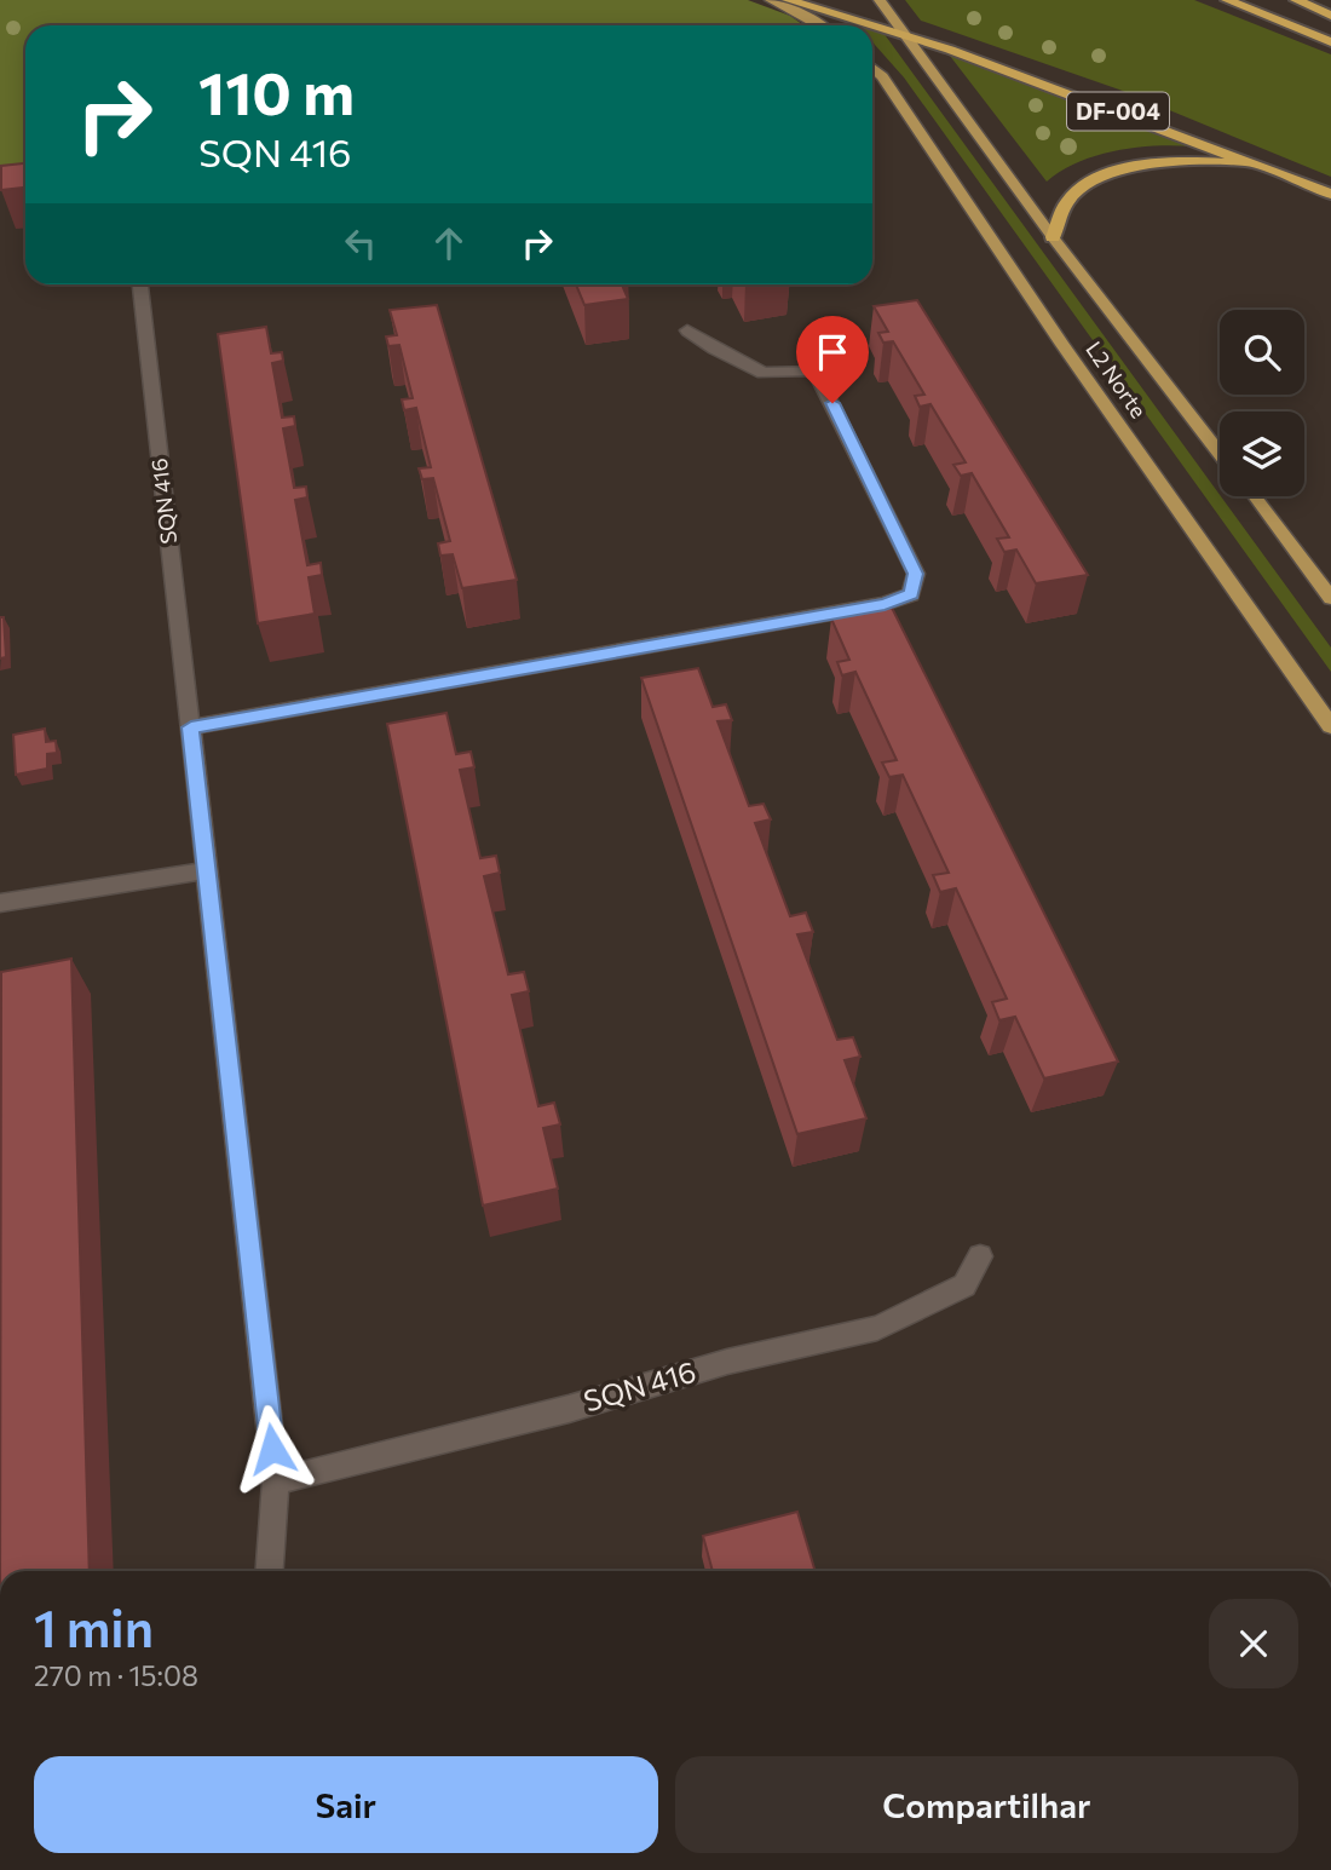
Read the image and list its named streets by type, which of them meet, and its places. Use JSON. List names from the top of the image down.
{
  "streets": {
    "highway": ["DF-004"],
    "main road": ["L2 Norte"],
    "street": ["SQN 416"]
  },
  "crossings": [
    ["DF-004", "L2 Norte"]
  ],
  "page": {
    "turn": ["110 m", "SQN 416"],
    "heading": ["1 min", "270 m · 15:08"],
    "buttons": ["Sair", "Compartilhar"]
  }
}
